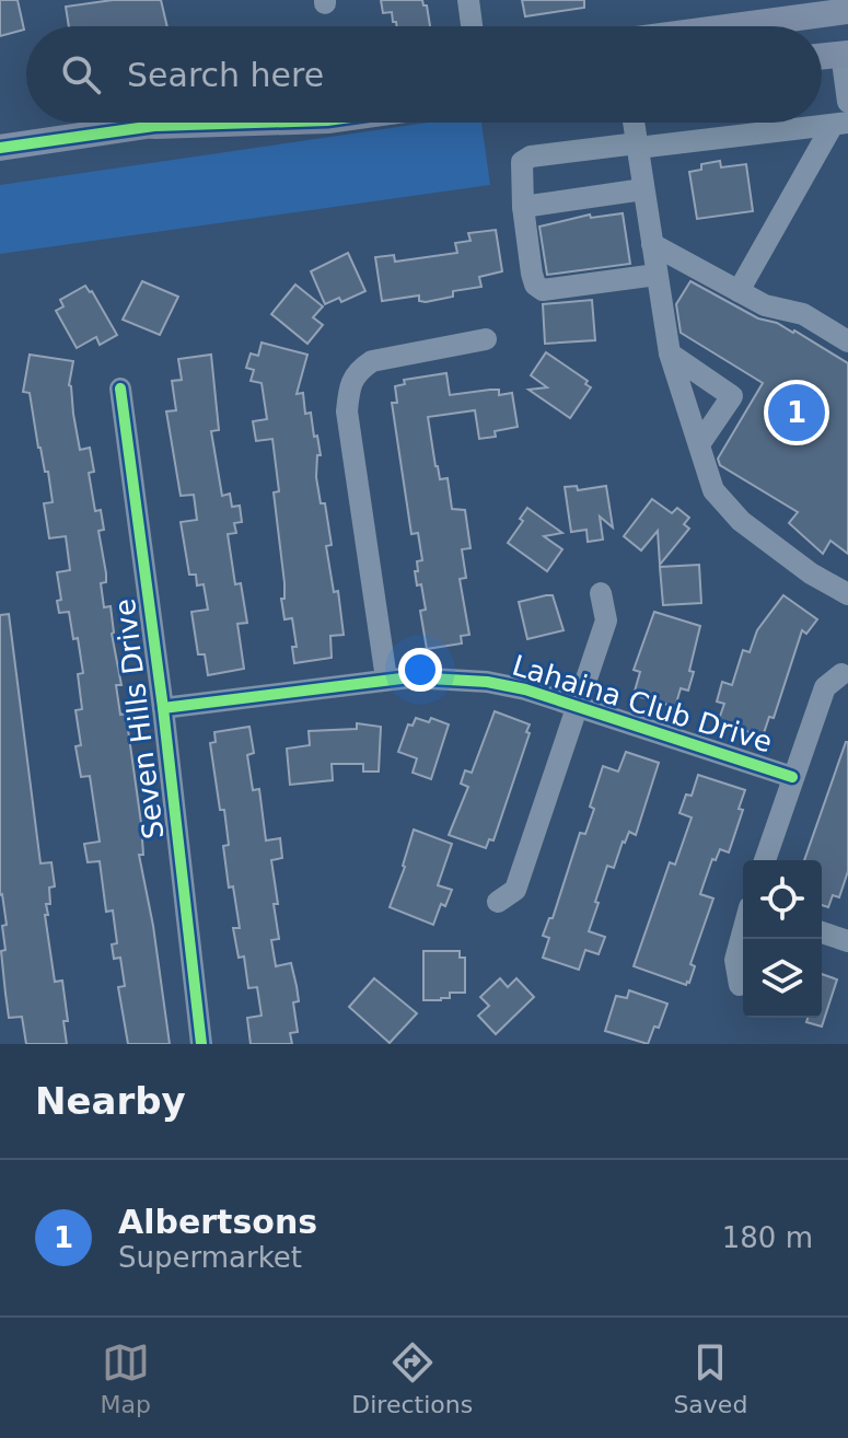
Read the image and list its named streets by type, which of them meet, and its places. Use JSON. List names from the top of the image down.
{
  "streets": {
    "street": ["Lahaina Club Drive", "Seven Hills Drive"]
  },
  "crossings": [
    ["Lahaina Club Drive", "Seven Hills Drive"]
  ],
  "page": {
    "search": "Search here",
    "pins": "1",
    "heading": "Nearby",
    "list": [
      {
        "mark": "1",
        "name": "Albertsons",
        "note": "Supermarket",
        "value": "180 m"
      }
    ],
    "nav": ["Map", "Directions", "Saved"]
  }
}
